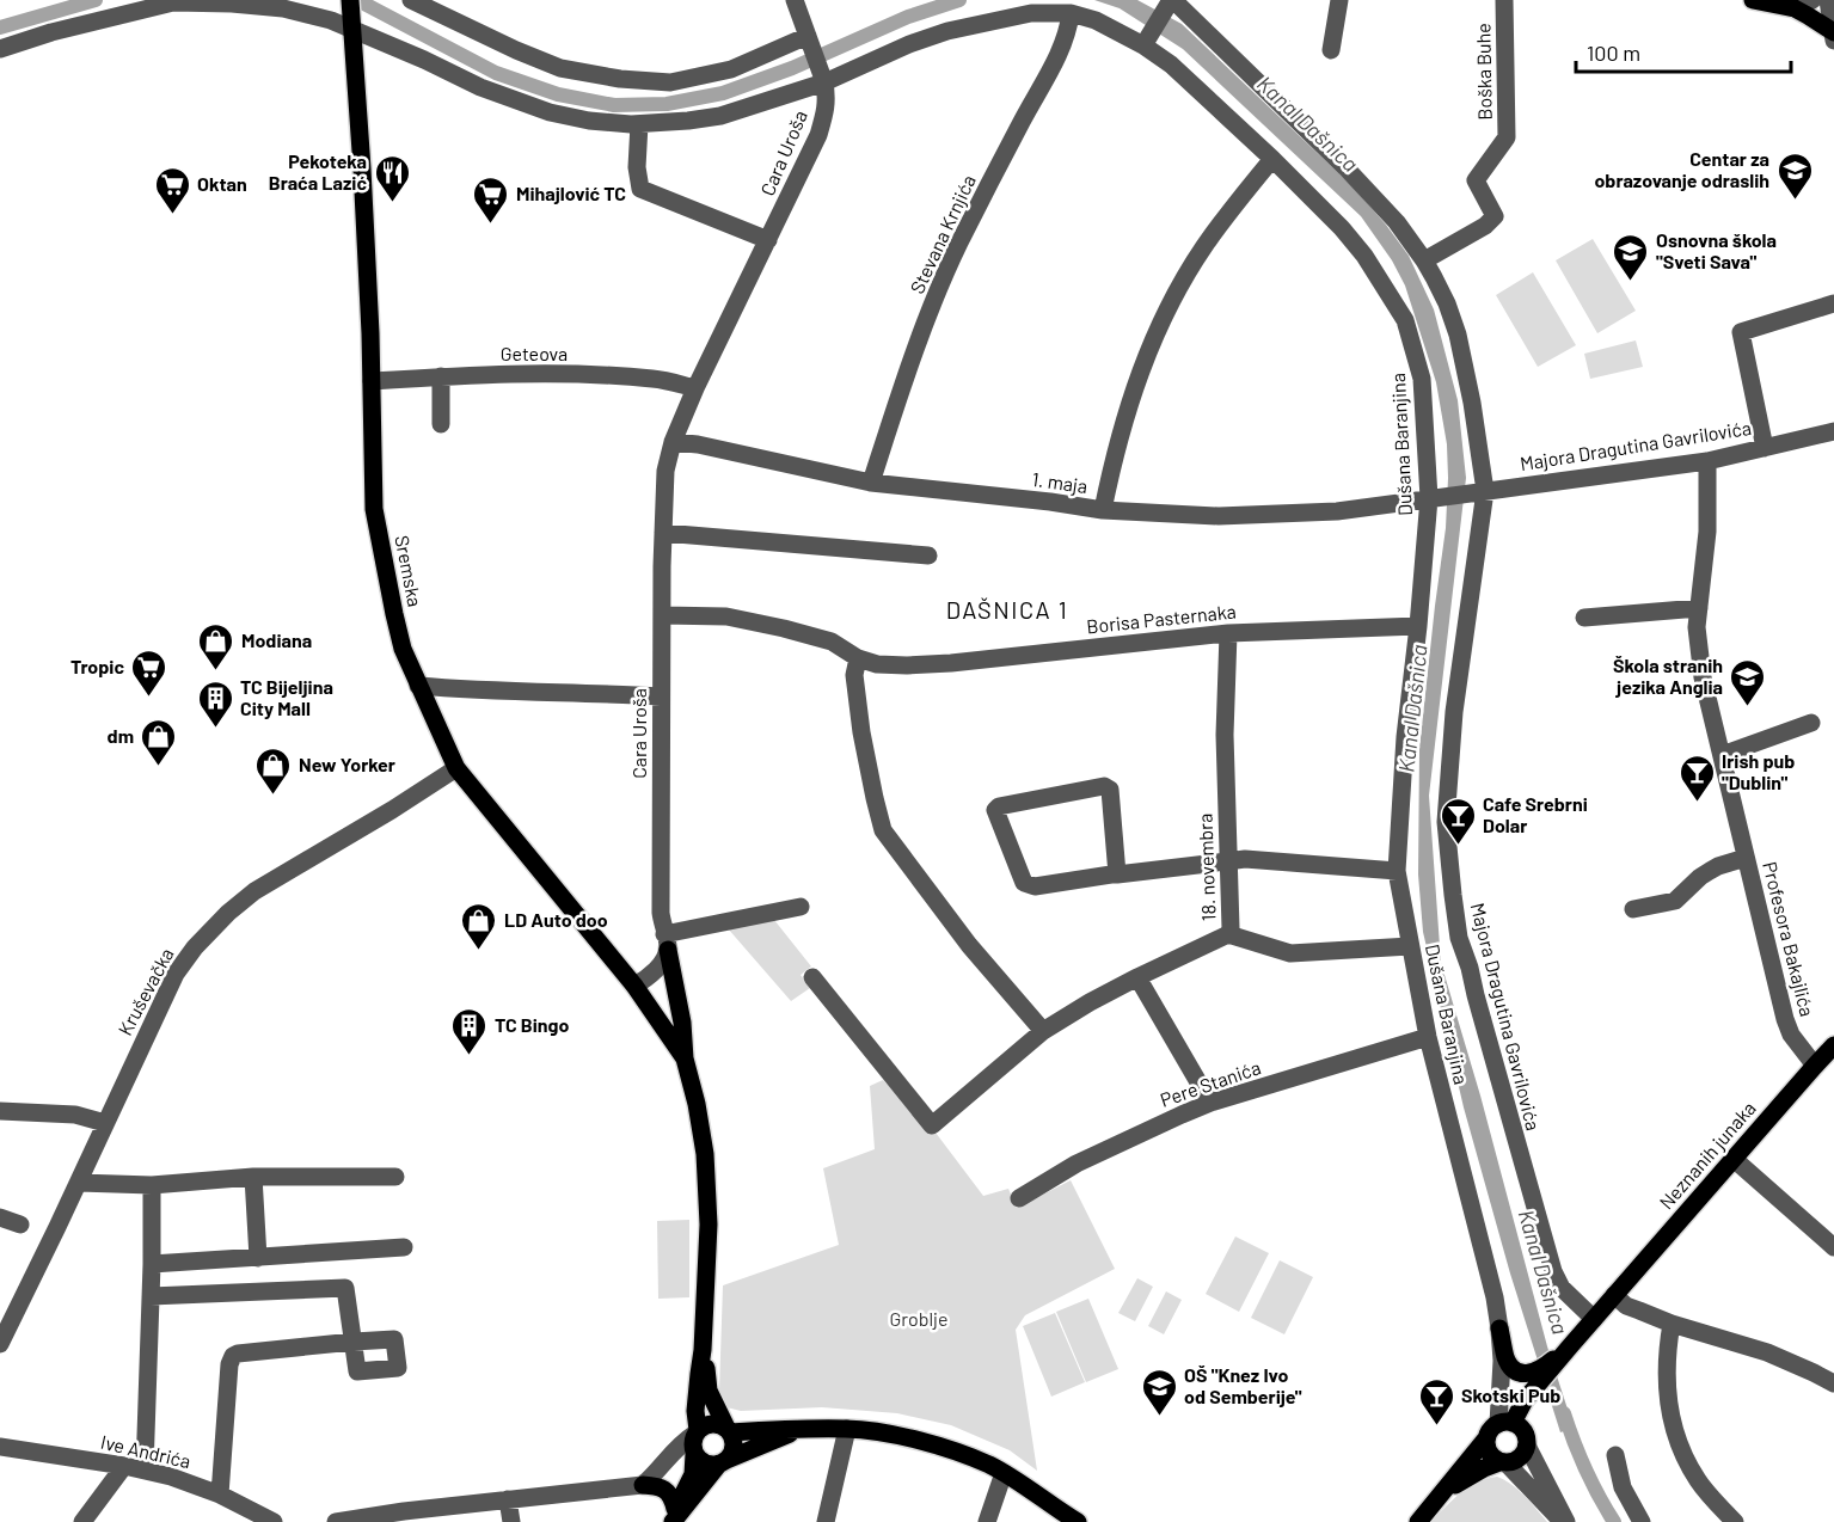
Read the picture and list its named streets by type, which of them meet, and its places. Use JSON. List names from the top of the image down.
{
  "streets": {
    "main road": ["Sremska", "Neznanih junaka"],
    "street": [
      "Boška Buhe",
      "Cara Uroša",
      "Stevana Krnjića",
      "Geteova",
      "Dušana Baranjina",
      "Majora Dragutina Gavrilovića",
      "1. maja",
      "Borisa Pasternaka",
      "18. novembra",
      "Profesora Bakajlića",
      "Kruševačka",
      "Pere Stanića",
      "Ive Andrića"
    ]
  },
  "crossings": [
    ["Boška Buhe", "Majora Dragutina Gavrilovića"],
    ["Cara Uroša", "Geteova"],
    ["Cara Uroša", "Dušana Baranjina"],
    ["Cara Uroša", "1. maja"],
    ["Cara Uroša", "Borisa Pasternaka"],
    ["Stevana Krnjića", "Dušana Baranjina"],
    ["Stevana Krnjića", "1. maja"],
    ["Geteova", "Sremska"],
    ["Dušana Baranjina", "1. maja"],
    ["Dušana Baranjina", "Sremska"],
    ["Dušana Baranjina", "Borisa Pasternaka"],
    ["Dušana Baranjina", "Pere Stanića"],
    ["Majora Dragutina Gavrilovića", "1. maja"],
    ["Majora Dragutina Gavrilovića", "Profesora Bakajlića"],
    ["Majora Dragutina Gavrilovića", "Neznanih junaka"],
    ["Sremska", "Kruševačka"],
    ["Borisa Pasternaka", "18. novembra"],
    ["Profesora Bakajlića", "Neznanih junaka"]
  ],
  "districts": ["DAŠNICA 1"],
  "water": ["Kanal Dašnica"],
  "parks": ["Groblje"],
  "places": {
    "school or university": [
      "Centar za obrazovanje odraslih",
      "Osnovna škola \"Sveti Sava\"",
      "Škola stranih jezika Anglia",
      "OŠ \"Knez Ivo od Semberije\""
    ],
    "restaurant": ["Pekoteka Braća Lazić"],
    "supermarket": ["Oktan", "Mihajlović TC", "Tropic"],
    "shop": [
      "Modiana",
      "dm",
      "New Yorker",
      "LD Auto doo"
    ],
    "building": ["TC Bijeljina City Mall", "TC Bingo"],
    "bar": ["Irish pub \"Dublin\"", "Cafe Srebrni Dolar", "Skotski Pub"]
  },
  "scale_bar": "100 m"
}
